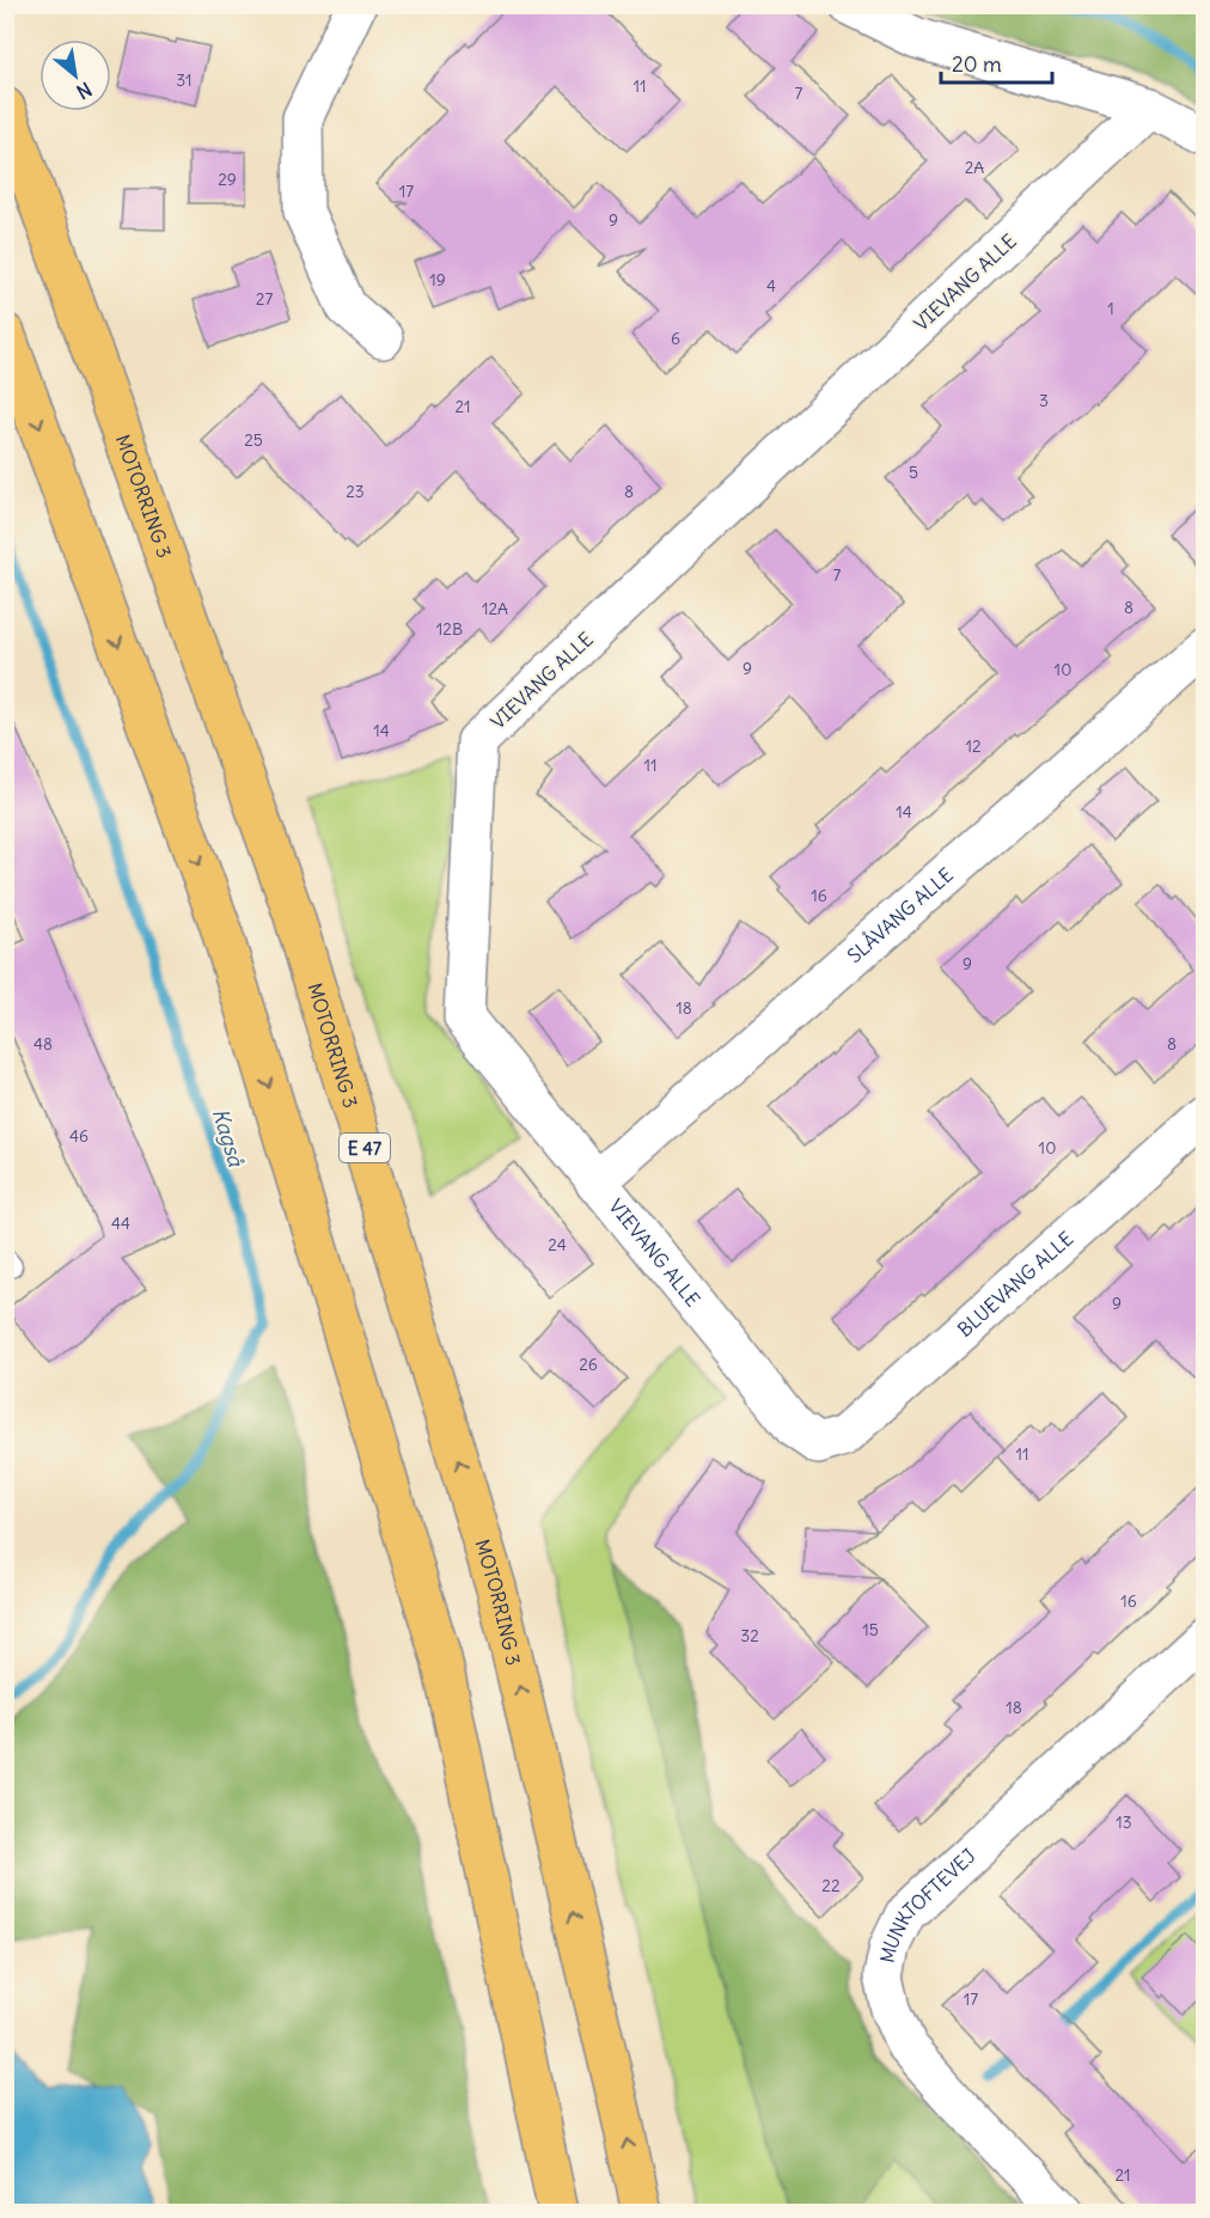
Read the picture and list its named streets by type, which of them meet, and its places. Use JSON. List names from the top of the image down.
{
  "streets": {
    "highway": ["MOTORRING 3", "E 47"],
    "street": [
      "VIEVANG ALLE",
      "SLÅVANG ALLE",
      "BLUEVANG ALLE",
      "MUNKTOFTEVEJ"
    ]
  },
  "crossings": [
    ["VIEVANG ALLE", "SLÅVANG ALLE"],
    ["VIEVANG ALLE", "BLUEVANG ALLE"]
  ],
  "water": ["Kagså"],
  "house_numbers": [
    "31",
    "11",
    "7",
    "2A",
    "29",
    "17",
    "9",
    "19",
    "4",
    "27",
    "1",
    "6",
    "3",
    "21",
    "25",
    "5",
    "23",
    "8",
    "7",
    "8",
    "12A",
    "12B",
    "9",
    "10",
    "14",
    "12",
    "11",
    "14",
    "16",
    "9",
    "18",
    "48",
    "8",
    "46",
    "10",
    "44",
    "24",
    "9",
    "26",
    "11",
    "16",
    "15",
    "32",
    "18",
    "13",
    "22",
    "17",
    "21"
  ],
  "scale_bar": "20 m",
  "north": "bottom right"
}
